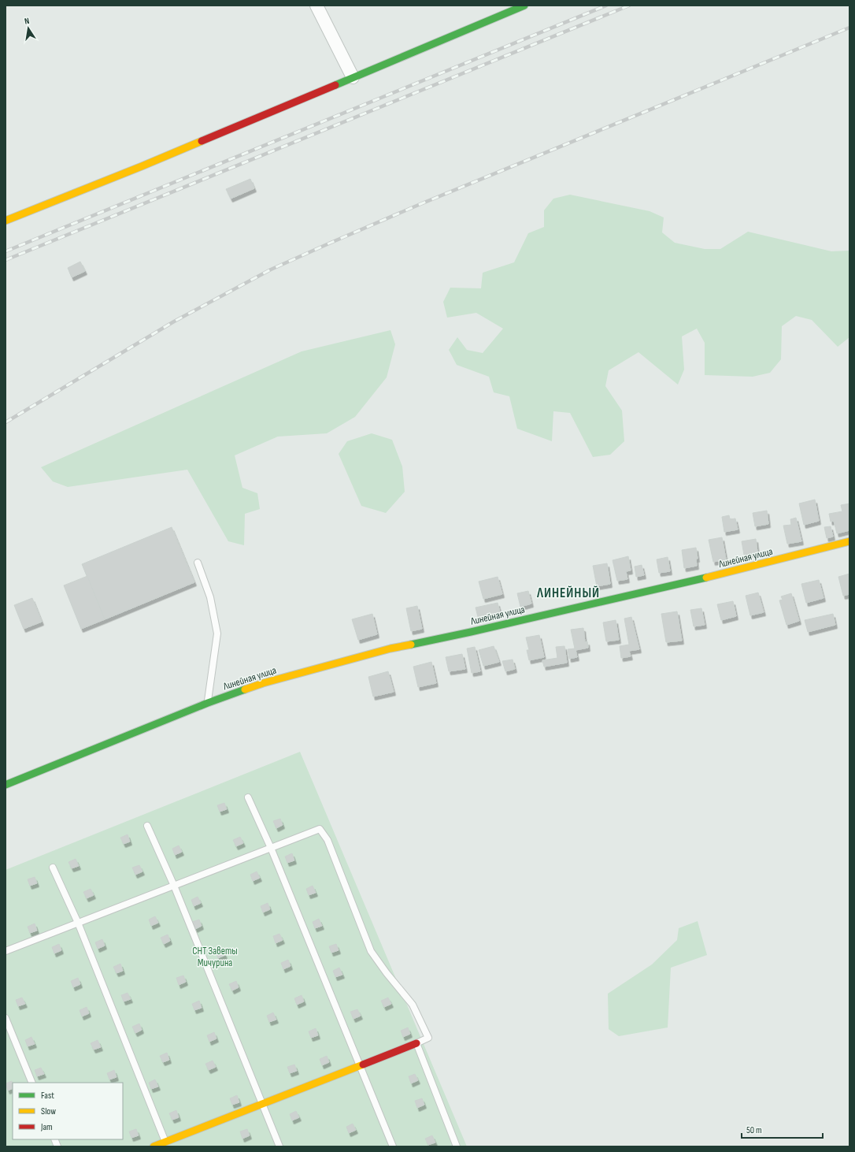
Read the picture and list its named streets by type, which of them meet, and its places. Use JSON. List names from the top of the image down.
{
  "streets": {
    "street": ["Линейная улица"]
  },
  "districts": ["ЛИНЕЙНЫЙ"],
  "parks": ["СНТ Заветы Мичурина"],
  "legend": ["Fast", "Slow", "Jam"],
  "scale_bar": "50 m",
  "north": "top"
}
